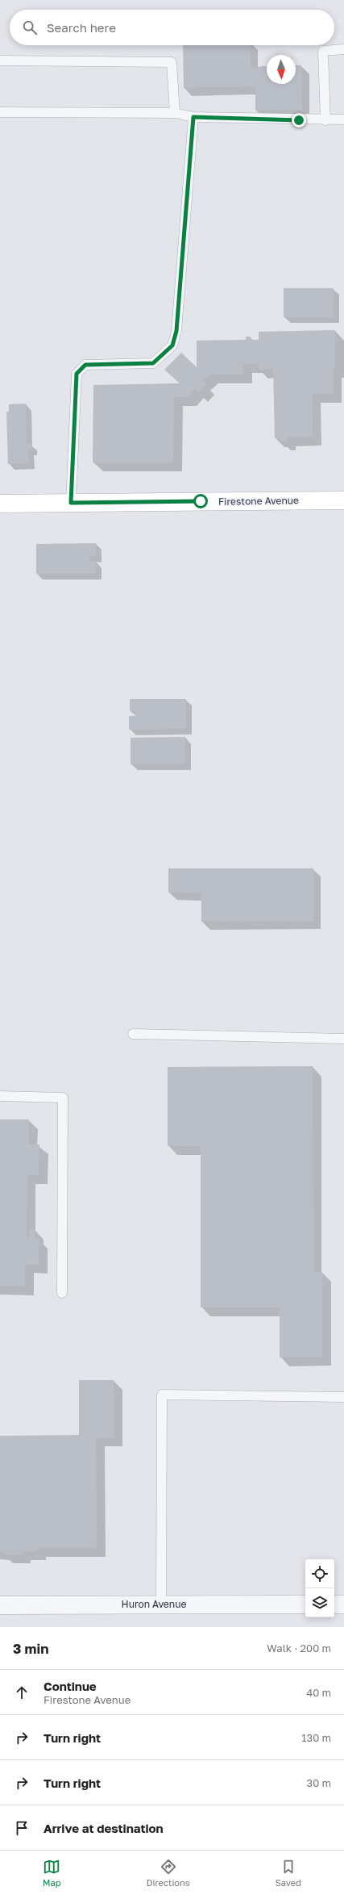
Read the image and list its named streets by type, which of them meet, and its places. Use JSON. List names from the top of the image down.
{
  "streets": {
    "main road": ["Firestone Avenue"],
    "street": ["Huron Avenue"]
  },
  "north": "bottom",
  "page": {
    "search": "Search here",
    "heading": ["3 min", "Walk · 200 m"],
    "list": [
      ["Continue", "Firestone Avenue", "40 m"],
      ["Turn right", "130 m"],
      ["Turn right", "30 m"],
      "Arrive at destination"
    ],
    "nav": ["Map", "Directions", "Saved"]
  }
}
